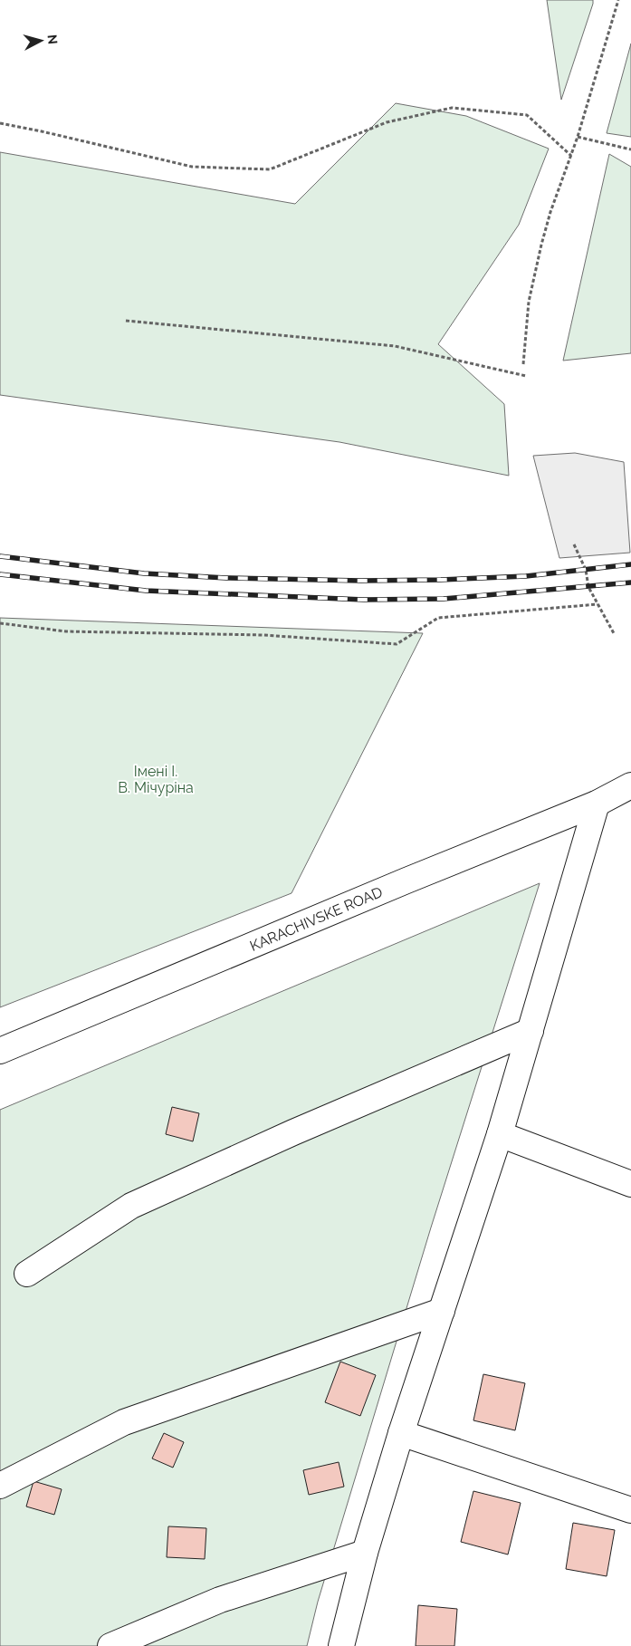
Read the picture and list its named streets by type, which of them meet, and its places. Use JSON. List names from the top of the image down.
{
  "streets": {
    "street": ["KARACHIVSKE ROAD"]
  },
  "parks": ["Імені І. В. Мічуріна"],
  "north": "right"
}
